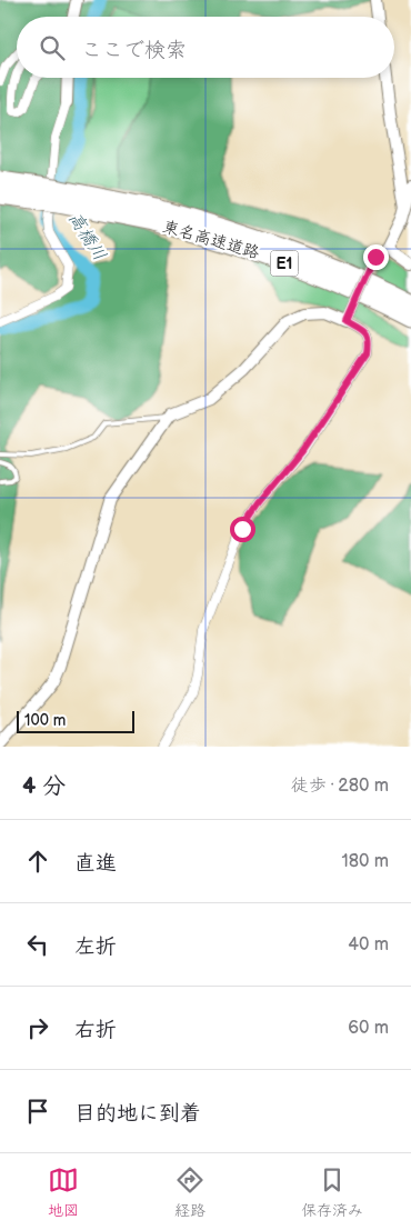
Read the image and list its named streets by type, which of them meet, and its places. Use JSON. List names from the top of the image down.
{
  "streets": {
    "highway": ["東名高速道路", "E1"]
  },
  "water": ["高橋川"],
  "scale_bar": "100 m",
  "page": {
    "search": "ここで検索",
    "scale": "100 m",
    "heading": ["4 分", "徒歩 · 280 m"],
    "list": [
      ["直進", "180 m"],
      ["左折", "40 m"],
      ["右折", "60 m"],
      "目的地に到着"
    ],
    "nav": ["地図", "経路", "保存済み"]
  }
}
